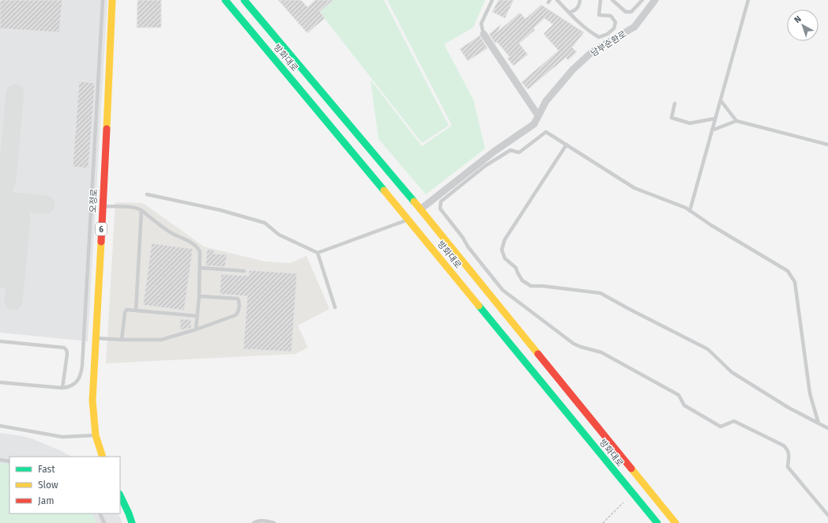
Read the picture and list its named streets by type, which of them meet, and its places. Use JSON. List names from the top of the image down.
{
  "streets": {
    "main road": ["방화대로", "오정로", "6"],
    "street": ["남부순환로"]
  },
  "crossings": [
    ["남부순환로", "방화대로"]
  ],
  "legend": ["Fast", "Slow", "Jam"],
  "north": "top left"
}
